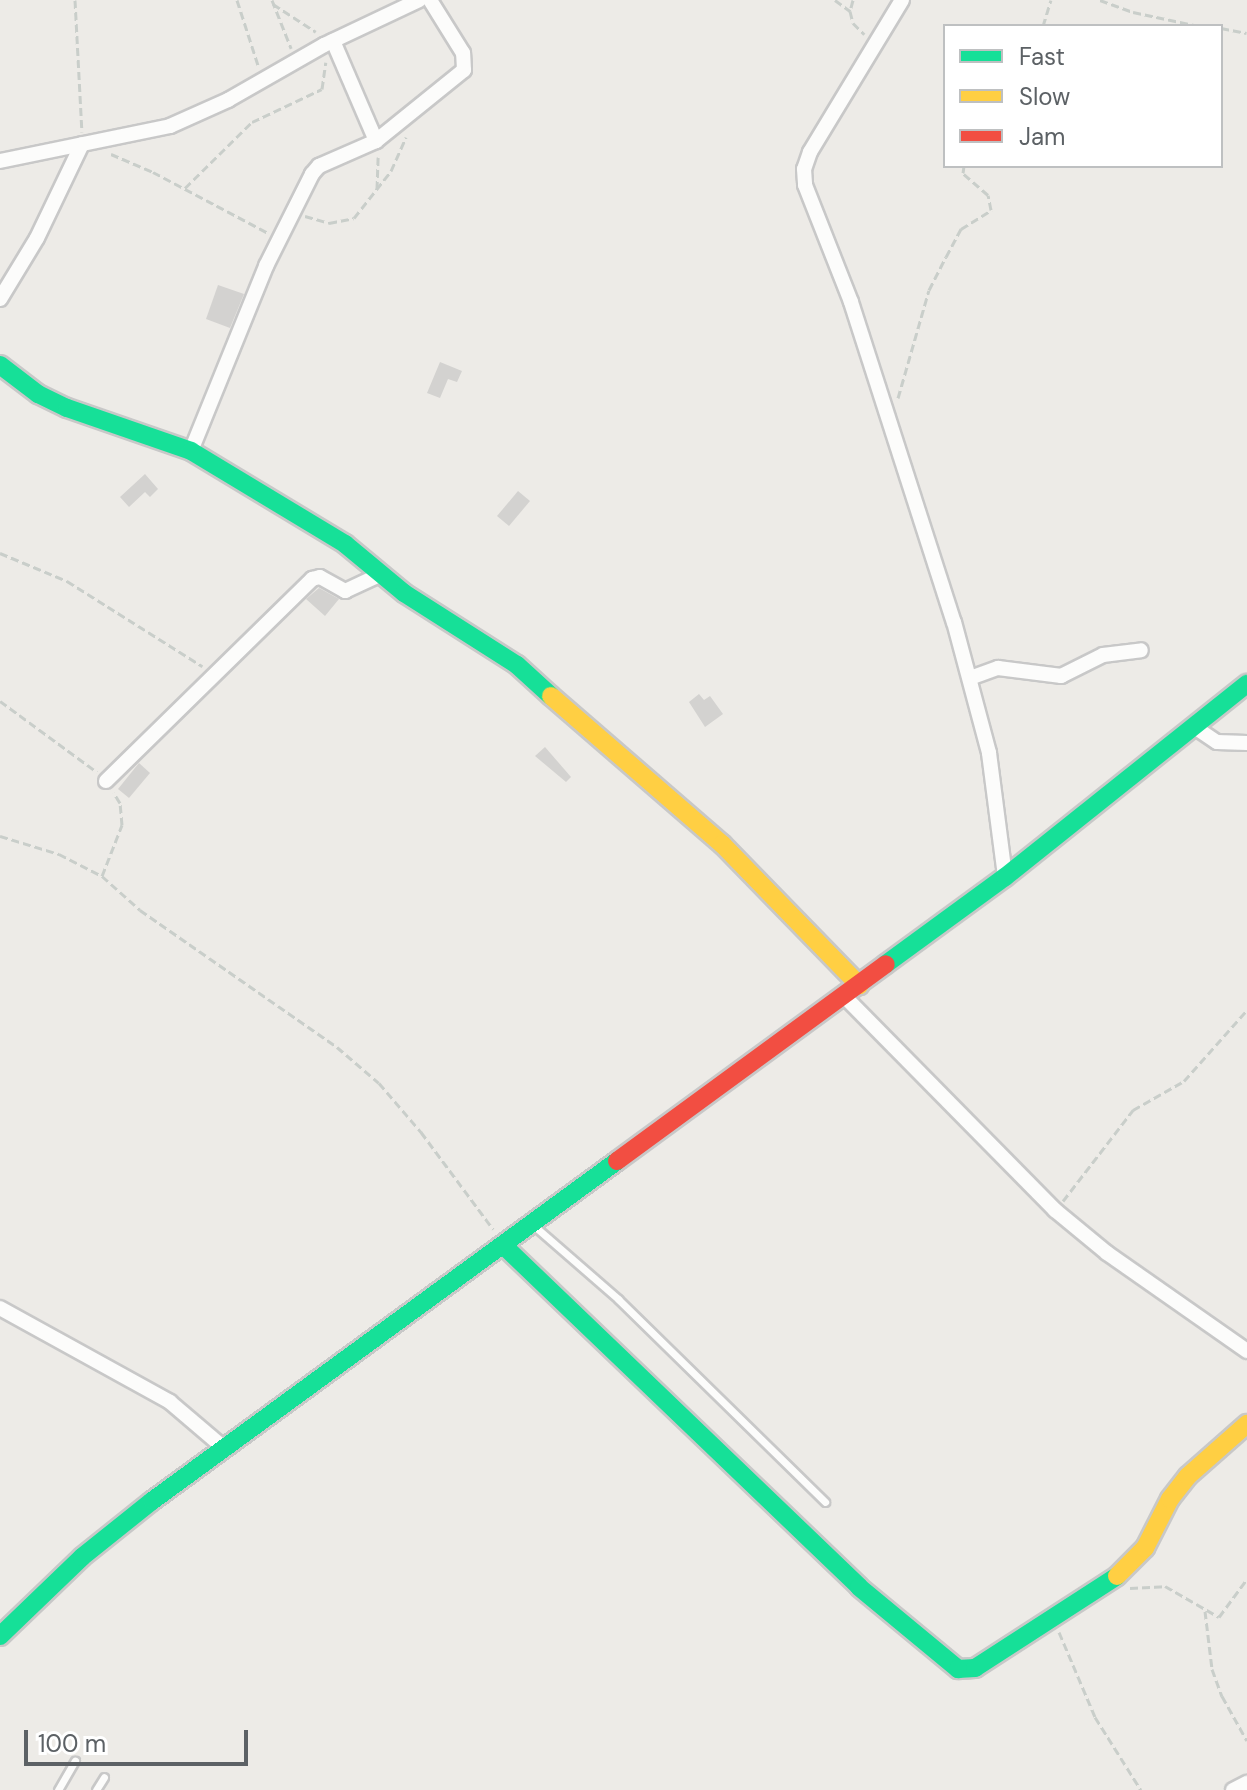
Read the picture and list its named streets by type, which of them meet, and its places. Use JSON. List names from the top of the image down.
{
  "legend": ["Fast", "Slow", "Jam"],
  "scale_bar": "100 m"
}
